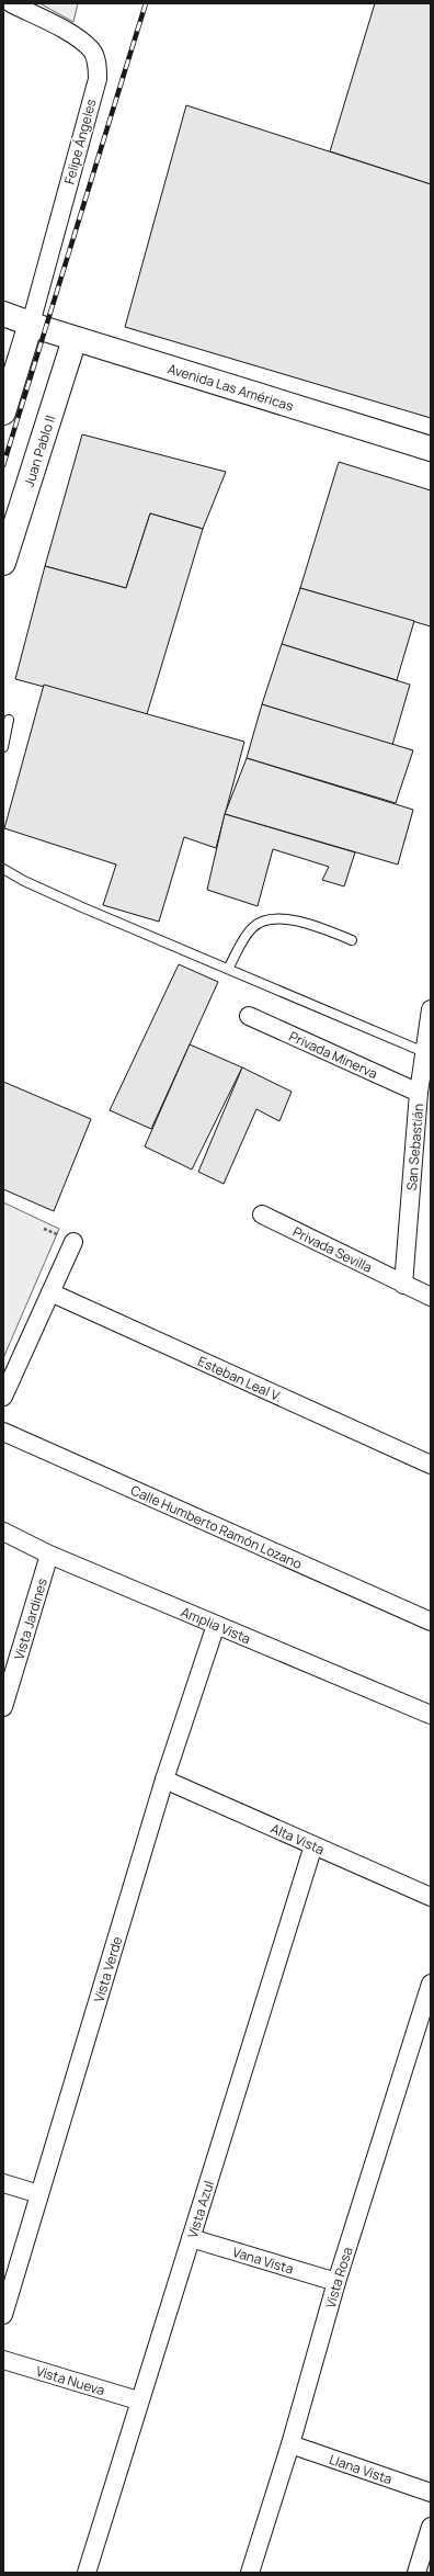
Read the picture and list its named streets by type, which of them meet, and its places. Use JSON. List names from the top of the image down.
{
  "streets": {
    "main road": ["Avenida Las Américas", "Juan Pablo II"],
    "street": [
      "Felipe Ángeles",
      "Privada Minerva",
      "San Sebastián",
      "Privada Sevilla",
      "Esteban Leal V.",
      "Calle Humberto Ramón Lozano",
      "Vista Jardines",
      "Amplia Vista",
      "Alta Vista",
      "Vista Verde",
      "Vista Azul",
      "Vana Vista",
      "Vista Rosa",
      "Vista Nueva",
      "Llana Vista"
    ]
  },
  "crossings": [
    ["Felipe Ángeles", "Avenida Las Américas"],
    ["Avenida Las Américas", "Juan Pablo II"],
    ["Privada Minerva", "San Sebastián"],
    ["San Sebastián", "Privada Sevilla"],
    ["Vista Jardines", "Amplia Vista"],
    ["Amplia Vista", "Vista Verde"],
    ["Alta Vista", "Vista Verde"],
    ["Alta Vista", "Vista Azul"],
    ["Vista Azul", "Vana Vista"],
    ["Vista Azul", "Vista Nueva"],
    ["Vana Vista", "Vista Rosa"],
    ["Vista Rosa", "Llana Vista"]
  ]
}
